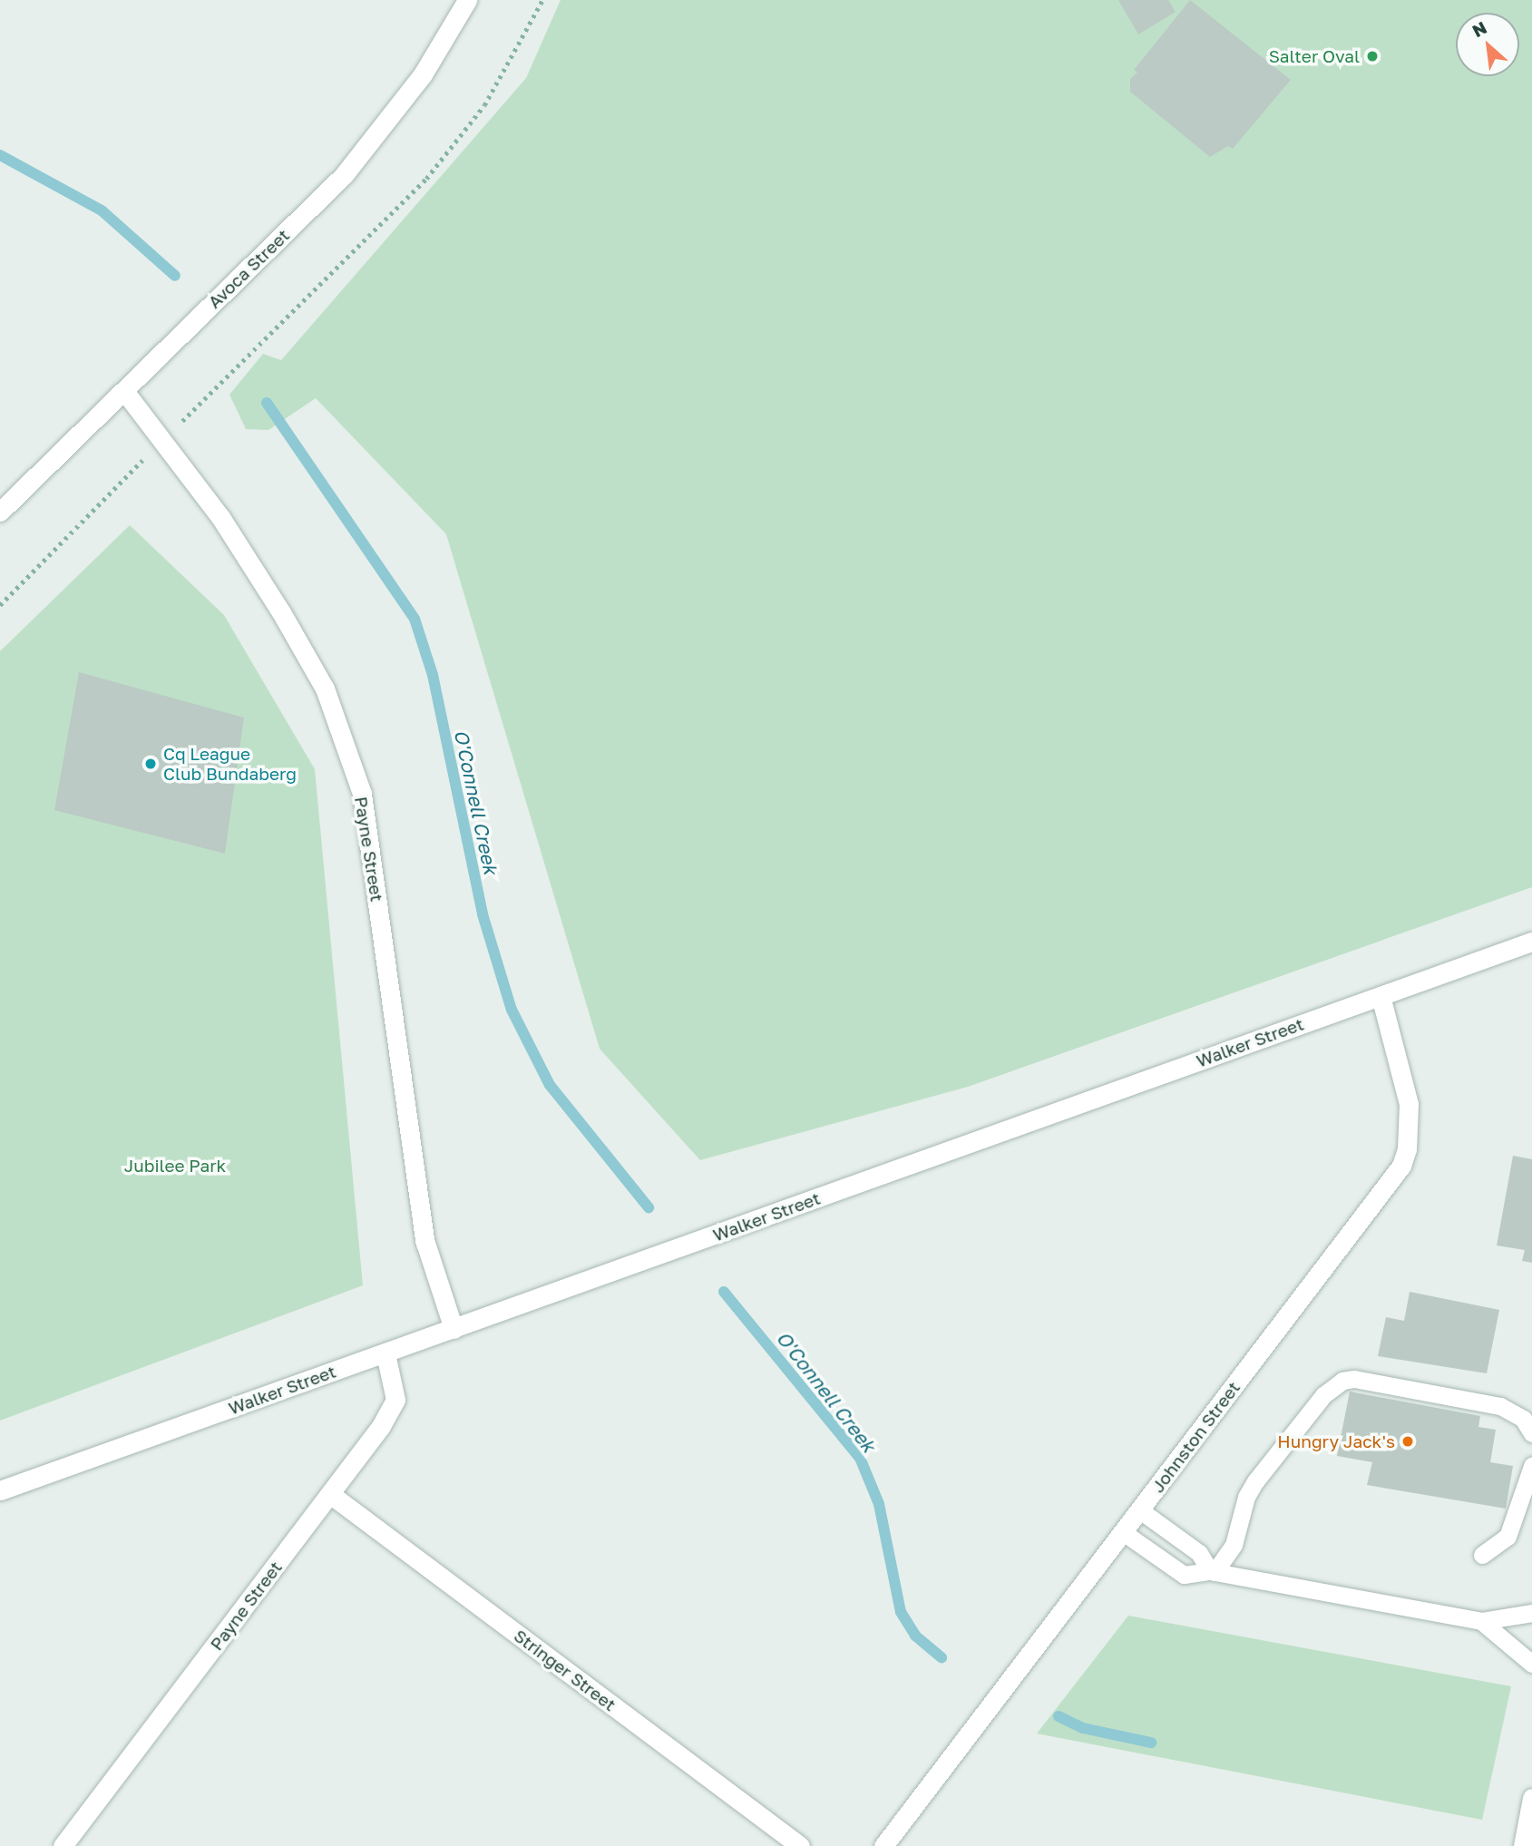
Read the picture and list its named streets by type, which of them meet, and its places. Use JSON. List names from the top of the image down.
{
  "streets": {
    "street": [
      "Avoca Street",
      "Payne Street",
      "Walker Street",
      "Johnston Street",
      "Stringer Street"
    ]
  },
  "crossings": [
    ["Avoca Street", "Payne Street"],
    ["Payne Street", "Walker Street"],
    ["Payne Street", "Stringer Street"],
    ["Walker Street", "Johnston Street"]
  ],
  "water": ["O'Connell Creek"],
  "parks": ["Jubilee Park"],
  "places": ["Salter Oval", "Cq League Club Bundaberg", "Hungry Jack's"],
  "north": "top left"
}
